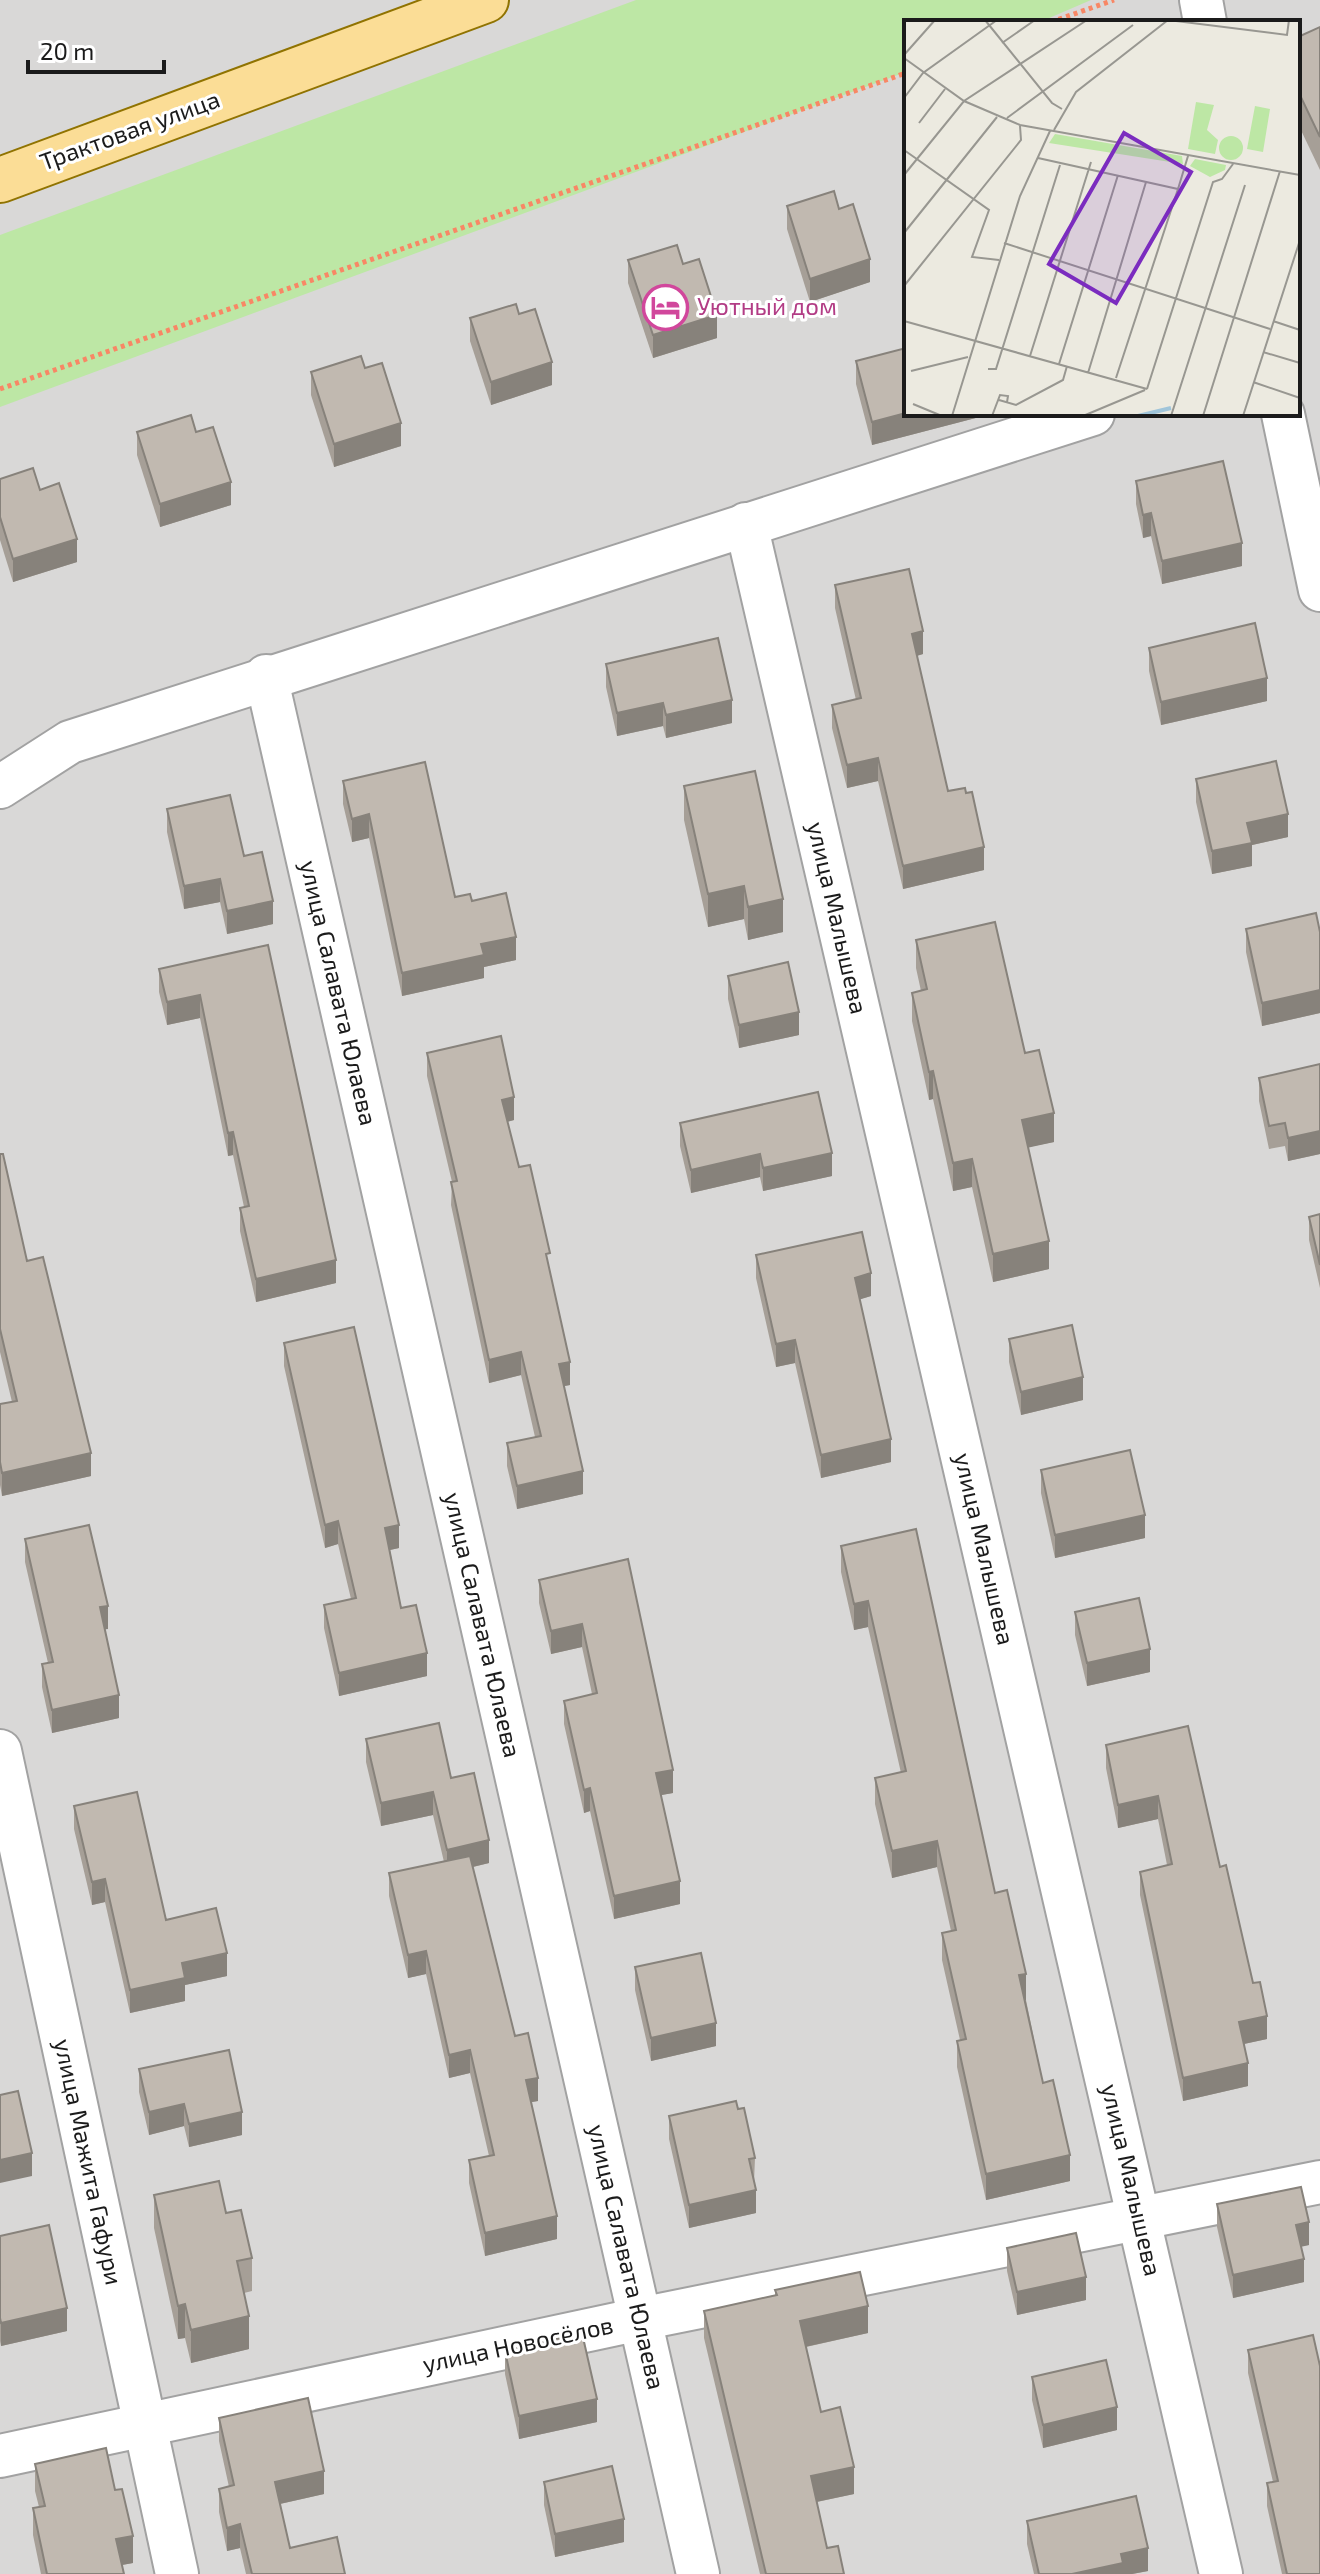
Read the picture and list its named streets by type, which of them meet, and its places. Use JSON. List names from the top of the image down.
{
  "streets": {
    "main road": ["Трактовая улица"],
    "street": [
      "улица Малышева",
      "улица Салавата Юлаева",
      "улица Мажита Гафури",
      "улица Новосёлов"
    ]
  },
  "crossings": [
    ["улица Малышева", "улица Новосёлов"],
    ["улица Салавата Юлаева", "улица Новосёлов"],
    ["улица Мажита Гафури", "улица Новосёлов"]
  ],
  "places": {
    "hotel": ["Уютный дом"]
  },
  "scale_bar": "20 m"
}
